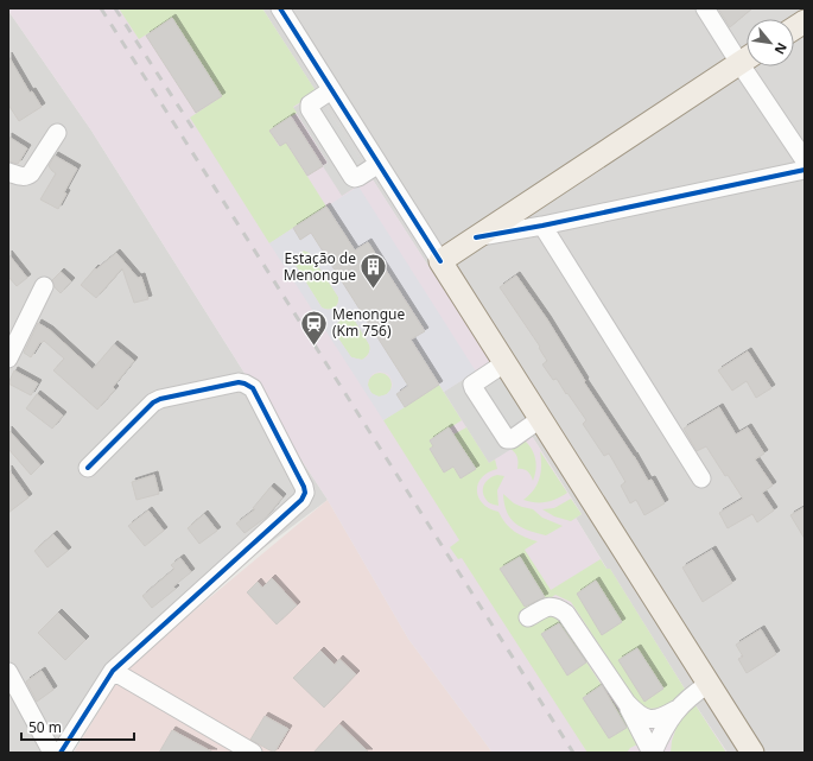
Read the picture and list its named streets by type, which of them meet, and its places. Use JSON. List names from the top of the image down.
{
  "places": {
    "building": ["Estação de Menongue"],
    "station": ["Menongue (Km 756)"]
  },
  "scale_bar": "50 m",
  "north": "bottom right"
}
